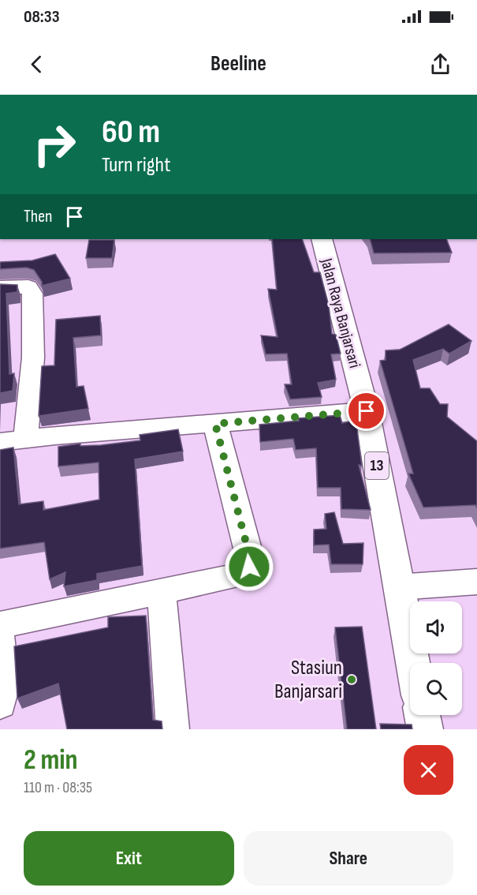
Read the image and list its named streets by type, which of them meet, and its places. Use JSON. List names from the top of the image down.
{
  "streets": {
    "highway": ["Jalan Raya Banjarsari", "13"]
  },
  "places": ["Stasiun Banjarsari"],
  "page": {
    "status": "08:33",
    "header": "Beeline",
    "turn": ["60 m", "Turn right"],
    "then": "Then",
    "heading": ["2 min", "110 m · 08:35"],
    "buttons": ["Exit", "Share"]
  }
}
